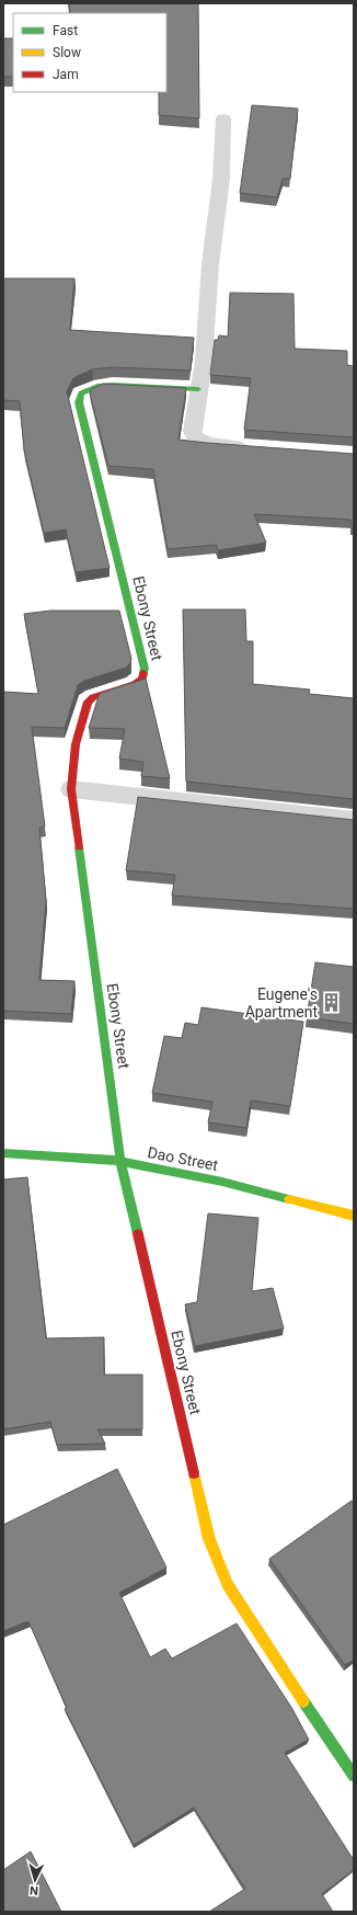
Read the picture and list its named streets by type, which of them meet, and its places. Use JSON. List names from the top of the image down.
{
  "streets": {
    "street": ["Ebony Street", "Dao Street"]
  },
  "crossings": [
    ["Ebony Street", "Dao Street"]
  ],
  "places": {
    "building": ["Eugene's Apartment"]
  },
  "legend": ["Fast", "Slow", "Jam"],
  "north": "bottom"
}
